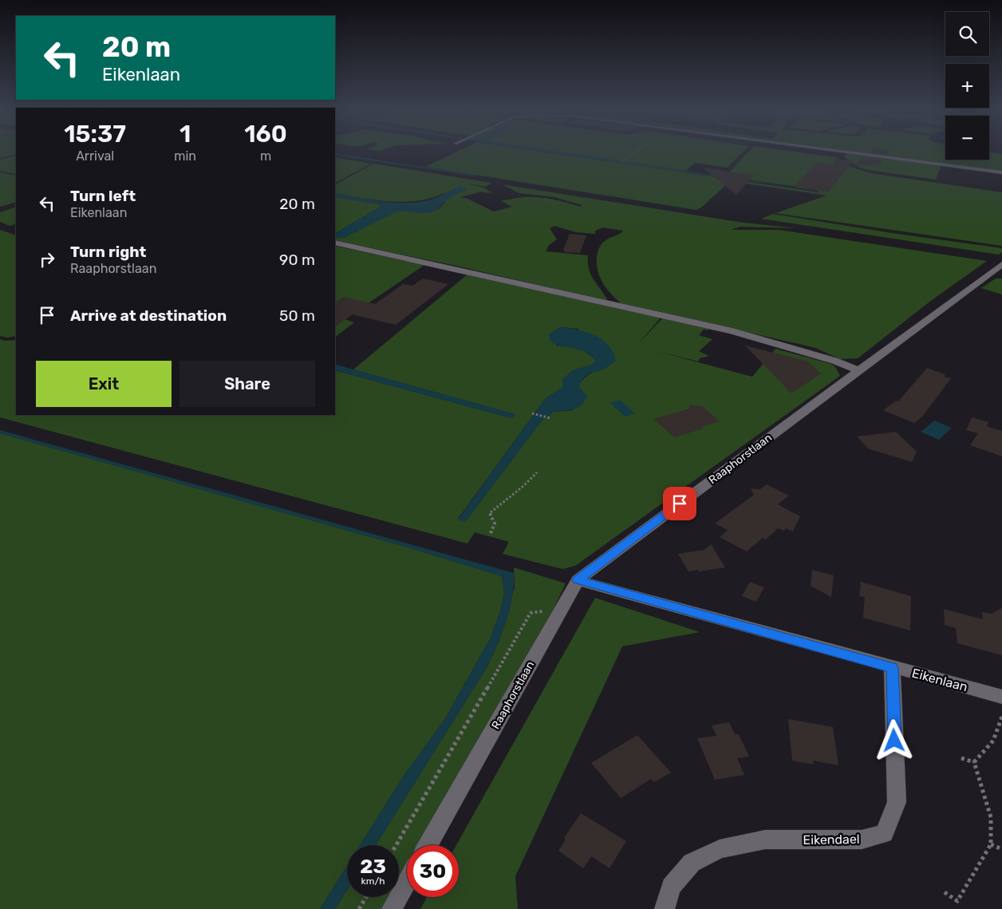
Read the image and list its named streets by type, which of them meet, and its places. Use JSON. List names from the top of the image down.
{
  "streets": {
    "street": ["Raaphorstlaan", "Eikenlaan", "Eikendael"]
  },
  "crossings": [
    ["Raaphorstlaan", "Eikenlaan"],
    ["Eikenlaan", "Eikendael"]
  ],
  "page": {
    "map_buttons": ["+", "−"],
    "turn": ["20 m", "Eikenlaan"],
    "eta": [
      "15:37",
      "Arrival",
      "1",
      "min",
      "160",
      "m"
    ],
    "list": [
      {
        "name": "Turn left",
        "note": "Eikenlaan",
        "value": "20 m"
      },
      {
        "name": "Turn right",
        "note": "Raaphorstlaan",
        "value": "90 m"
      },
      {
        "name": "Arrive at destination",
        "value": "50 m"
      }
    ],
    "buttons": ["Exit", "Share"],
    "speed": "23 km/h",
    "limit": "30"
  }
}
